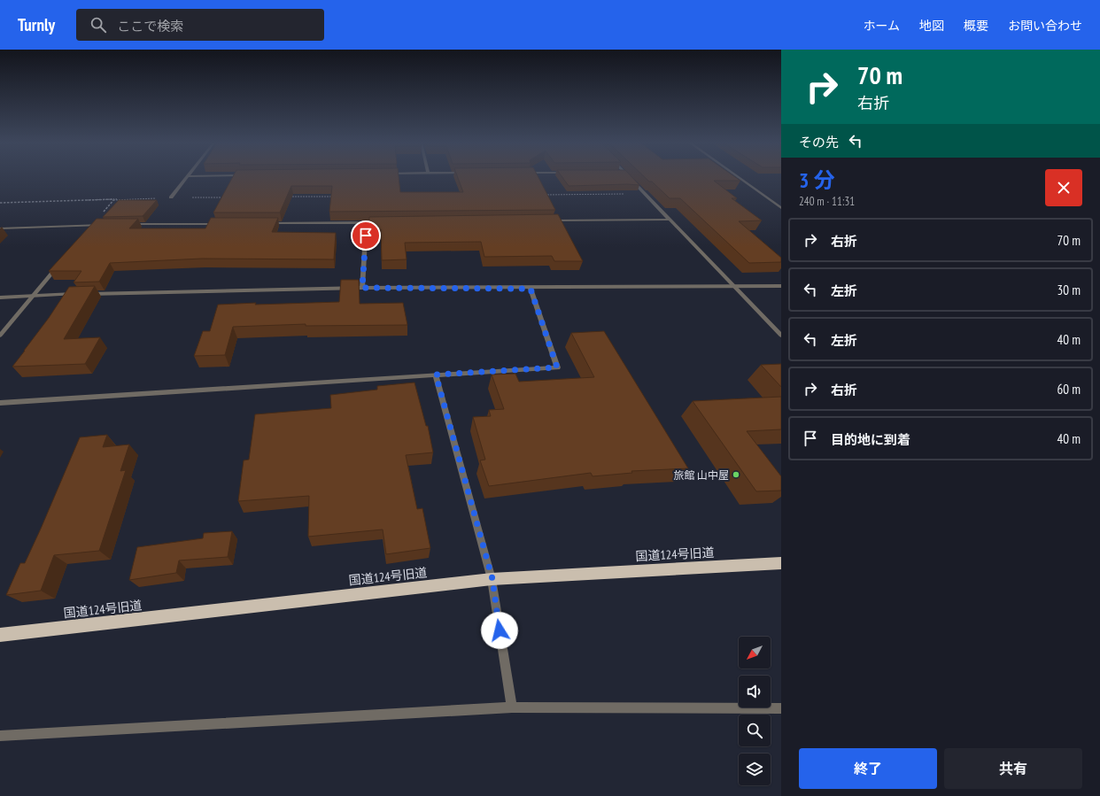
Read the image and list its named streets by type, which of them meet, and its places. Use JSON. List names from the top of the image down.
{
  "streets": {
    "highway": ["国道124号旧道"]
  },
  "places": ["旅館 山中屋"],
  "north": "bottom left",
  "page": {
    "header": "Turnly",
    "search": "ここで検索",
    "nav": [
      "ホーム",
      "地図",
      "概要",
      "お問い合わせ"
    ],
    "turn": ["70 m", "右折"],
    "then": "その先",
    "heading": ["3 分", "240 m · 11:31"],
    "list": [
      {
        "name": "右折",
        "value": "70 m"
      },
      {
        "name": "左折",
        "value": "30 m"
      },
      {
        "name": "左折",
        "value": "40 m"
      },
      {
        "name": "右折",
        "value": "60 m"
      },
      {
        "name": "目的地に到着",
        "value": "40 m"
      }
    ],
    "buttons": ["終了", "共有"]
  }
}
